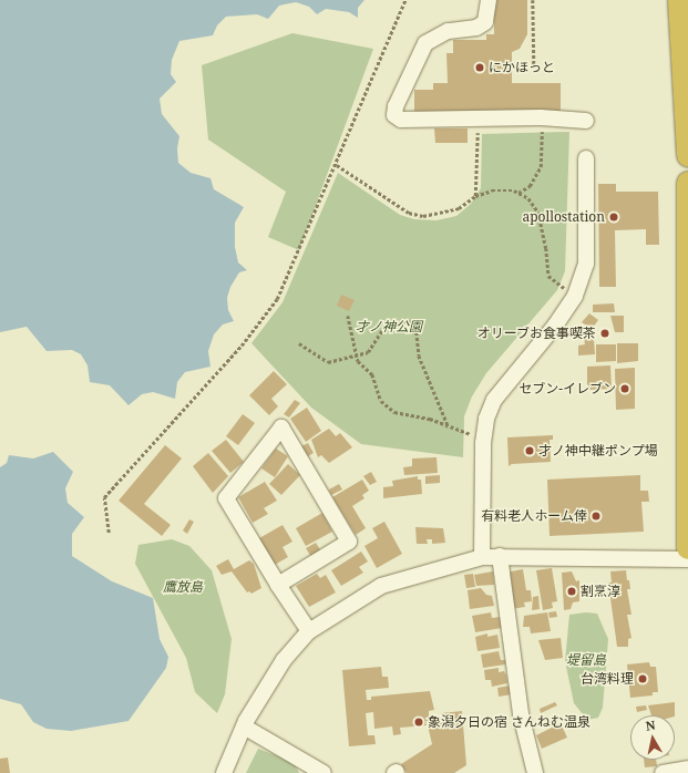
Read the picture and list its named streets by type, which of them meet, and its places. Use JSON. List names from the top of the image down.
{
  "parks": ["才ノ神公園", "鷹放島", "堤留島"],
  "places": [
    "にかほっと",
    "apollostation",
    "オリーブお食事喫茶",
    "セブン-イレブン",
    "才ノ神中継ポンプ場",
    "有料老人ホーム倖",
    "割烹淳",
    "台湾料理",
    "象潟夕日の宿 さんねむ温泉"
  ],
  "north": "top"
}
